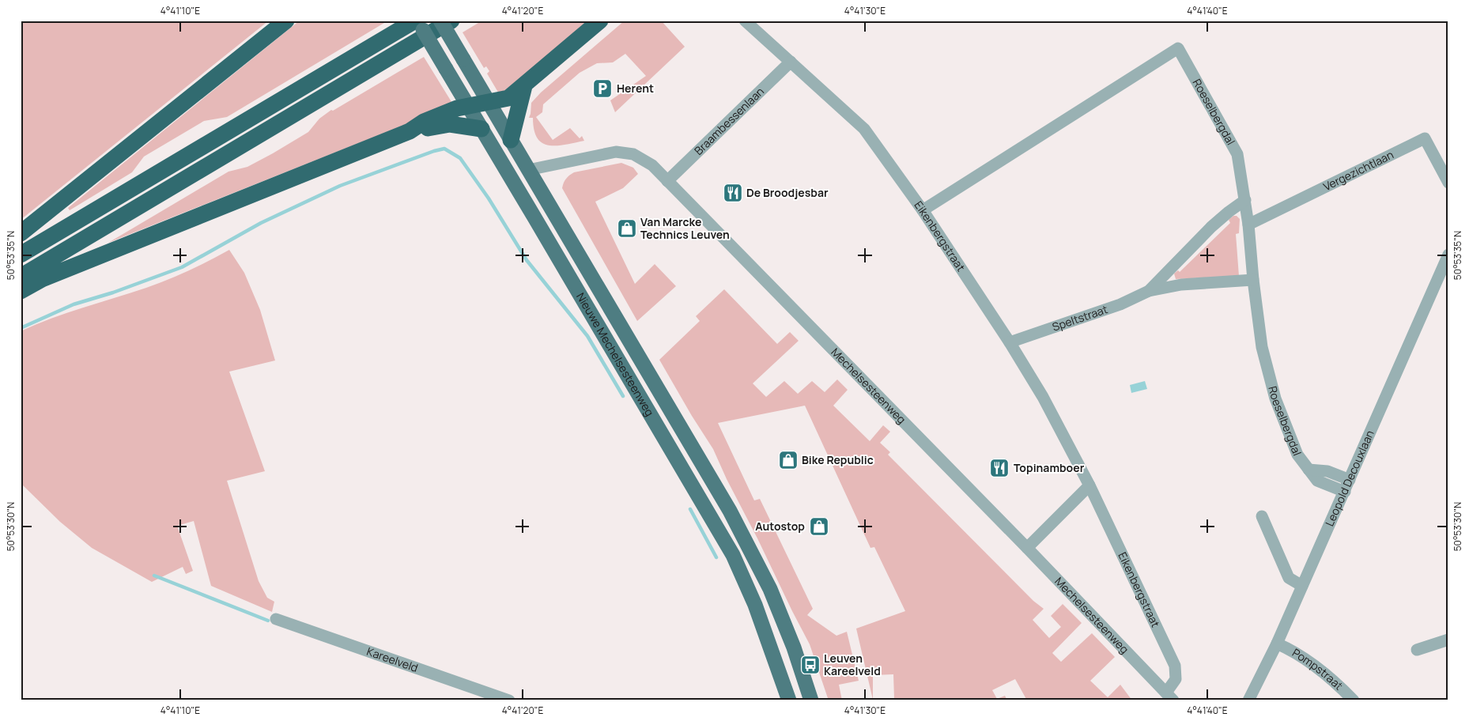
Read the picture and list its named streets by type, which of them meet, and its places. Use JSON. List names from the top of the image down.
{
  "streets": {
    "main road": ["Nieuwe Mechelsesteenweg"],
    "street": [
      "Roeselbergdal",
      "Braambessenlaan",
      "Vergezichtlaan",
      "Eikenbergstraat",
      "Speltstraat",
      "Mechelsesteenweg",
      "Leopold Decouxlaan",
      "Kareelveld",
      "Pompstraat"
    ]
  },
  "crossings": [
    ["Roeselbergdal", "Vergezichtlaan"],
    ["Roeselbergdal", "Eikenbergstraat"],
    ["Roeselbergdal", "Speltstraat"],
    ["Roeselbergdal", "Leopold Decouxlaan"],
    ["Braambessenlaan", "Eikenbergstraat"],
    ["Braambessenlaan", "Mechelsesteenweg"],
    ["Eikenbergstraat", "Speltstraat"],
    ["Eikenbergstraat", "Mechelsesteenweg"],
    ["Nieuwe Mechelsesteenweg", "Mechelsesteenweg"],
    ["Leopold Decouxlaan", "Pompstraat"]
  ],
  "places": {
    "parking": ["Herent"],
    "restaurant": ["De Broodjesbar", "Topinamboer"],
    "shop": ["Van Marcke Technics Leuven", "Bike Republic", "Autostop"],
    "bus stop": ["Leuven Kareelveld"]
  },
  "coordinates": [
    "4°41'10\"E",
    "4°41'20\"E",
    "4°41'30\"E",
    "4°41'40\"E",
    "50°53'35\"N",
    "50°53'30\"N"
  ]
}
